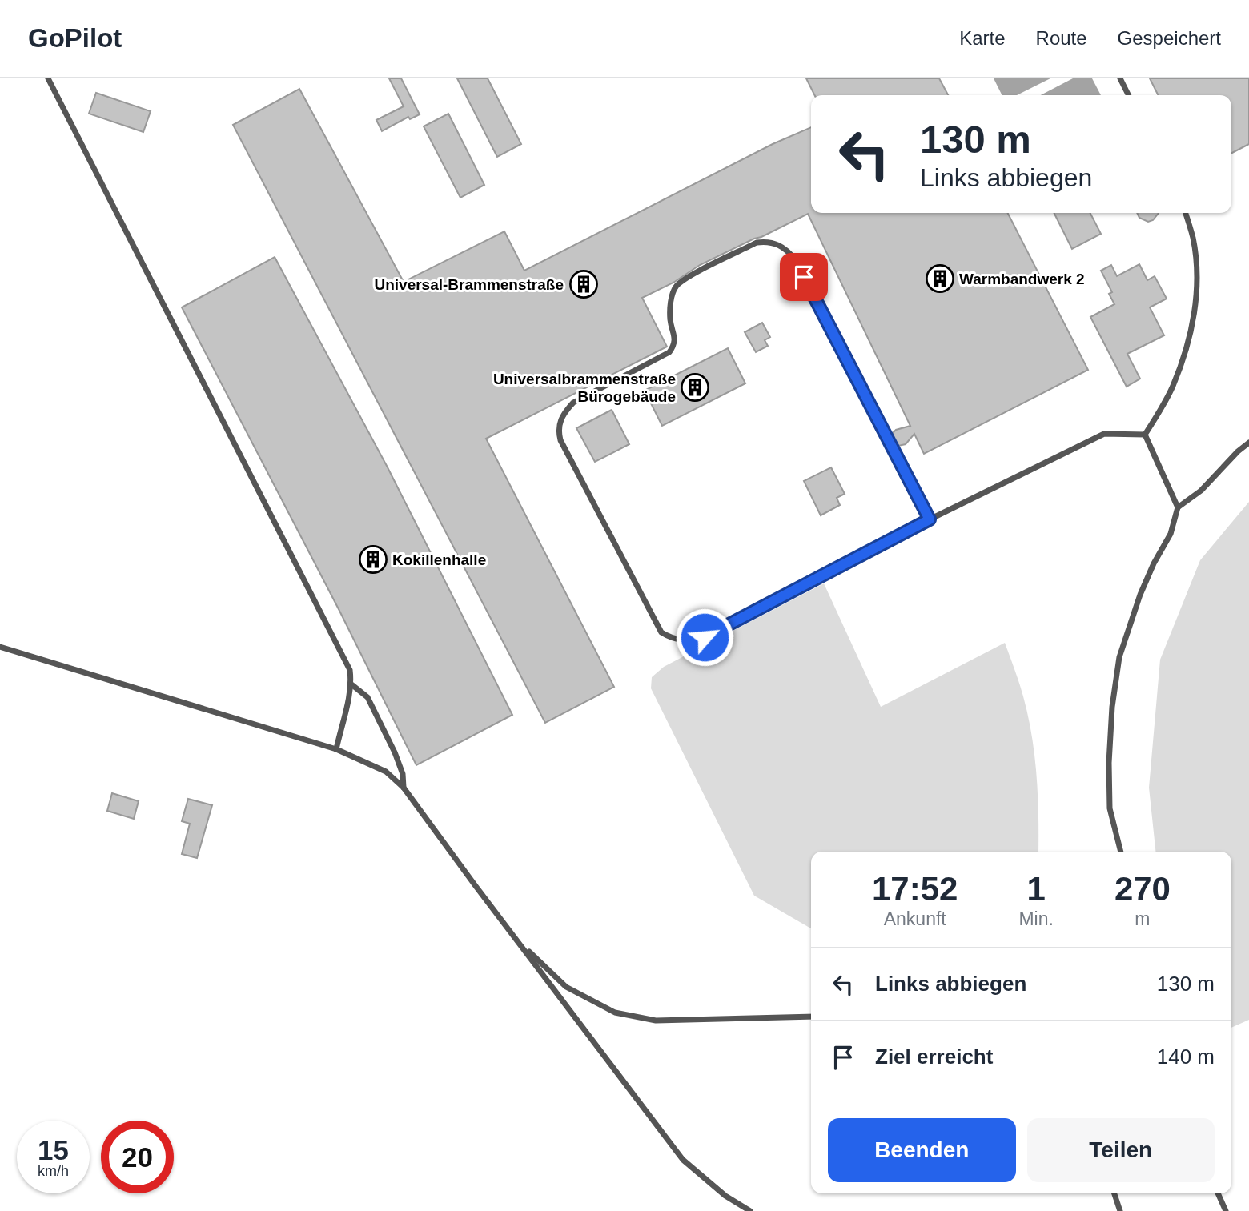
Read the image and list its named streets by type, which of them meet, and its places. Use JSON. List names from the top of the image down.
{
  "places": {
    "building": [
      "Warmbandwerk 2",
      "Universal-Brammenstraße",
      "Universalbrammenstraße Bürogebäude",
      "Kokillenhalle"
    ]
  },
  "page": {
    "header": "GoPilot",
    "nav": ["Karte", "Route", "Gespeichert"],
    "turn": ["130 m", "Links abbiegen"],
    "eta": [
      "17:52",
      "Ankunft",
      "1",
      "Min.",
      "270",
      "m"
    ],
    "list": [
      {
        "name": "Links abbiegen",
        "value": "130 m"
      },
      {
        "name": "Ziel erreicht",
        "value": "140 m"
      }
    ],
    "buttons": ["Beenden", "Teilen"],
    "speed": "15 km/h",
    "limit": "20"
  }
}
